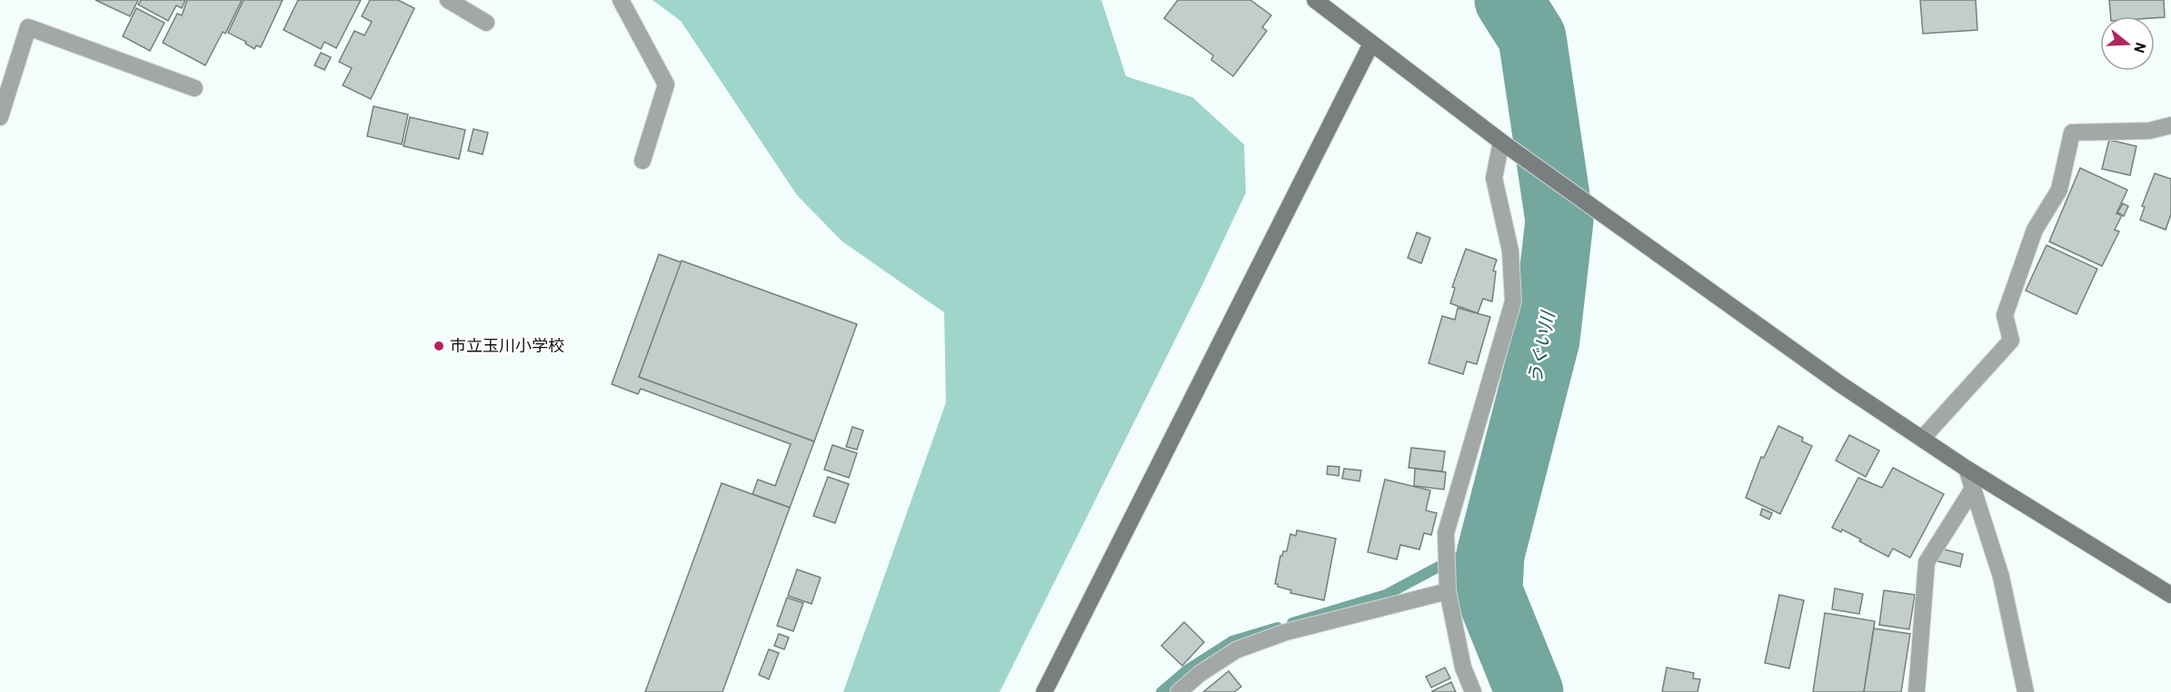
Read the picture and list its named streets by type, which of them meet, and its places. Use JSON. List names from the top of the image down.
{
  "water": ["うぐい川"],
  "places": ["市立玉川小学校"],
  "north": "right"
}
